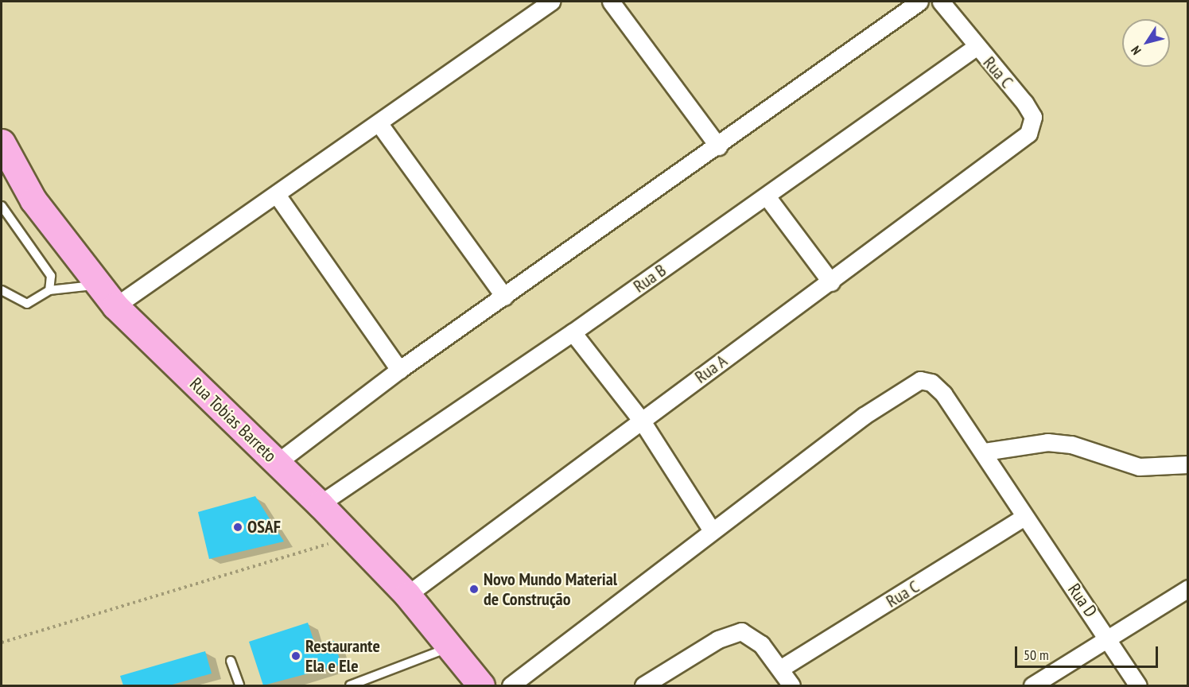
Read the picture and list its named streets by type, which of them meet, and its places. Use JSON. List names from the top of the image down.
{
  "streets": {
    "main road": ["Rua Tobias Barreto"],
    "street": [
      "Rua C",
      "Rua B",
      "Rua A",
      "Rua D"
    ]
  },
  "crossings": [
    ["Rua C", "Rua B"],
    ["Rua C", "Rua A"],
    ["Rua C", "Rua D"],
    ["Rua B", "Rua Tobias Barreto"],
    ["Rua A", "Rua Tobias Barreto"]
  ],
  "places": ["OSAF", "Novo Mundo Material de Construção", "Restaurante Ela e Ele"],
  "scale_bar": "50 m",
  "north": "bottom left"
}
